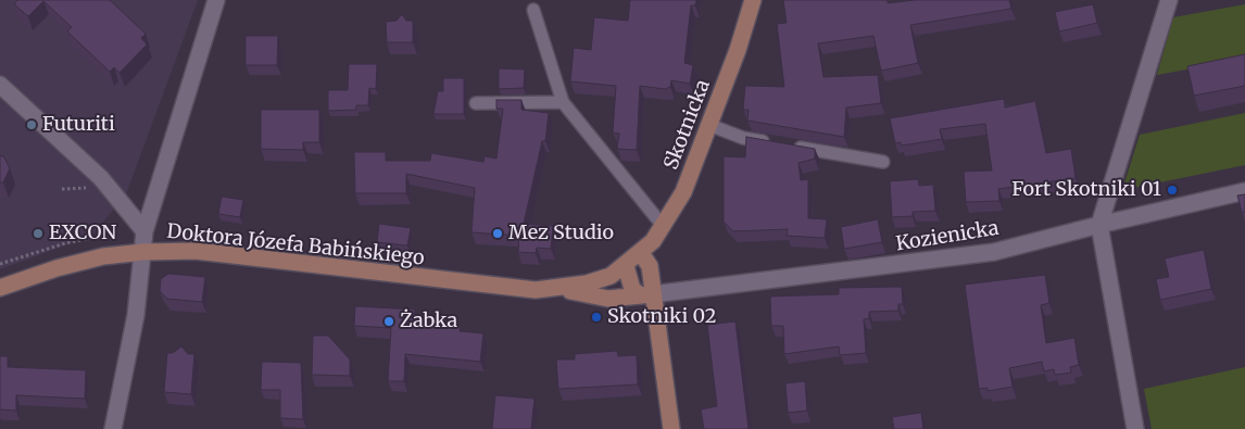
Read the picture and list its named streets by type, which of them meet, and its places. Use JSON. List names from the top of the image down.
{
  "streets": {
    "main road": ["Skotnicka", "Doktora Józefa Babińskiego"],
    "street": ["Kozienicka"]
  },
  "crossings": [
    ["Skotnicka", "Doktora Józefa Babińskiego"]
  ],
  "places": [
    "Futuriti",
    "Fort Skotniki 01",
    "EXCON",
    "Mez Studio",
    "Skotniki 02",
    "Żabka"
  ]
}
